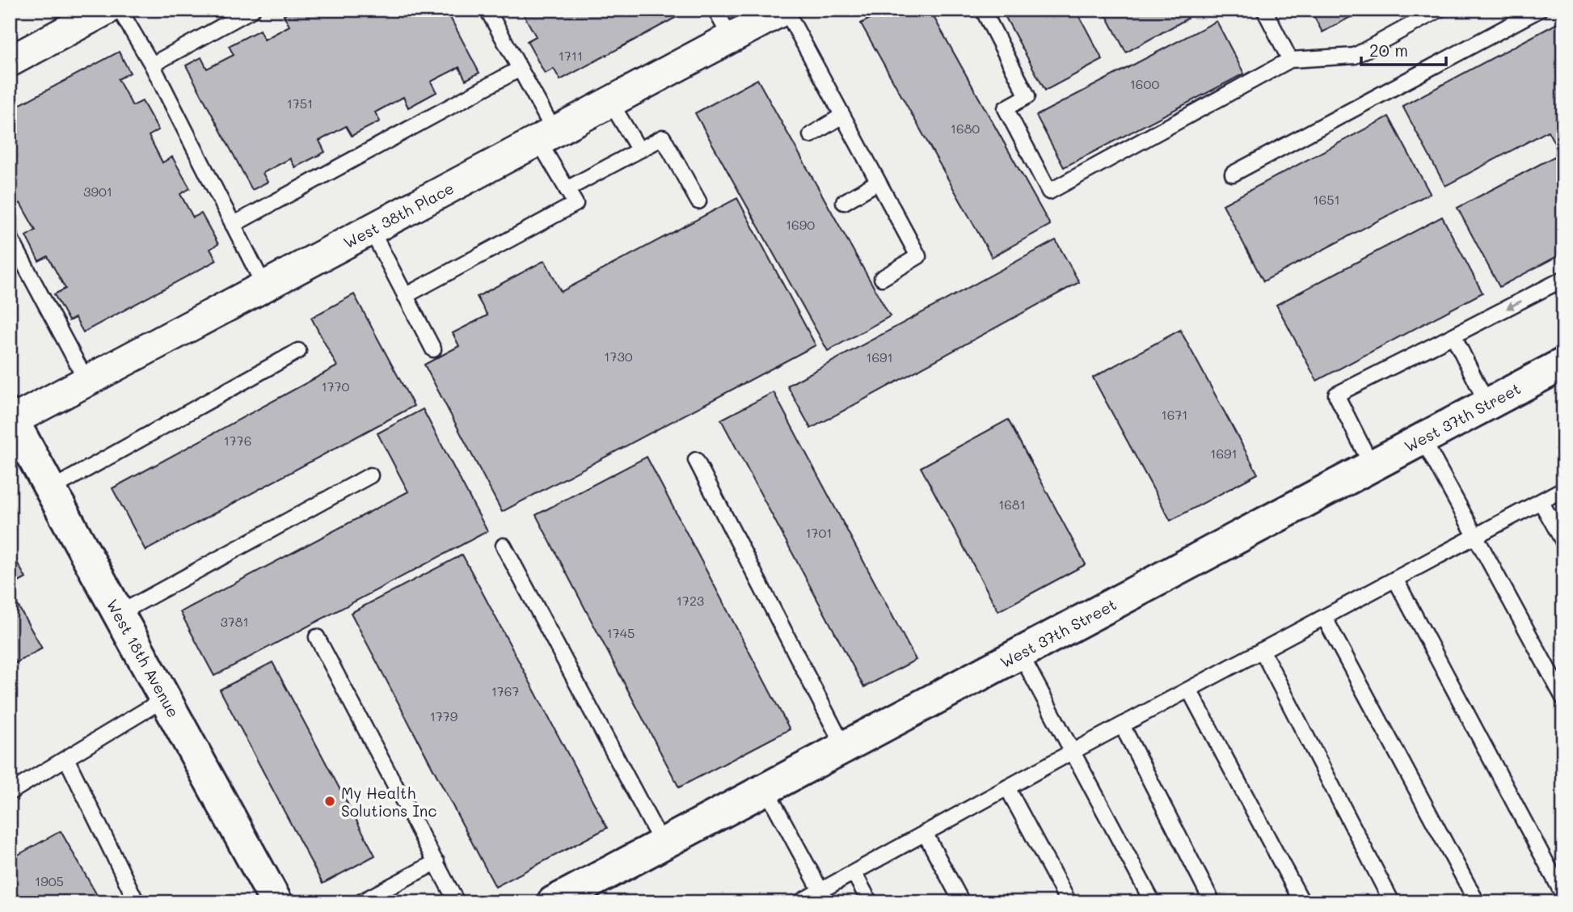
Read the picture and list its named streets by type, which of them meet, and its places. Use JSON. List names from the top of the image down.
{
  "streets": {
    "street": ["West 38th Place", "West 37th Street", "West 18th Avenue"]
  },
  "crossings": [
    ["West 38th Place", "West 18th Avenue"]
  ],
  "places": ["My Health Solutions Inc"],
  "house_numbers": [
    "1711",
    "1600",
    "1751",
    "1680",
    "3901",
    "1651",
    "1690",
    "1730",
    "1691",
    "1770",
    "1671",
    "1776",
    "1691",
    "1681",
    "1701",
    "1723",
    "3781",
    "1745",
    "1767",
    "1779",
    "1905"
  ],
  "scale_bar": "20 m"
}
